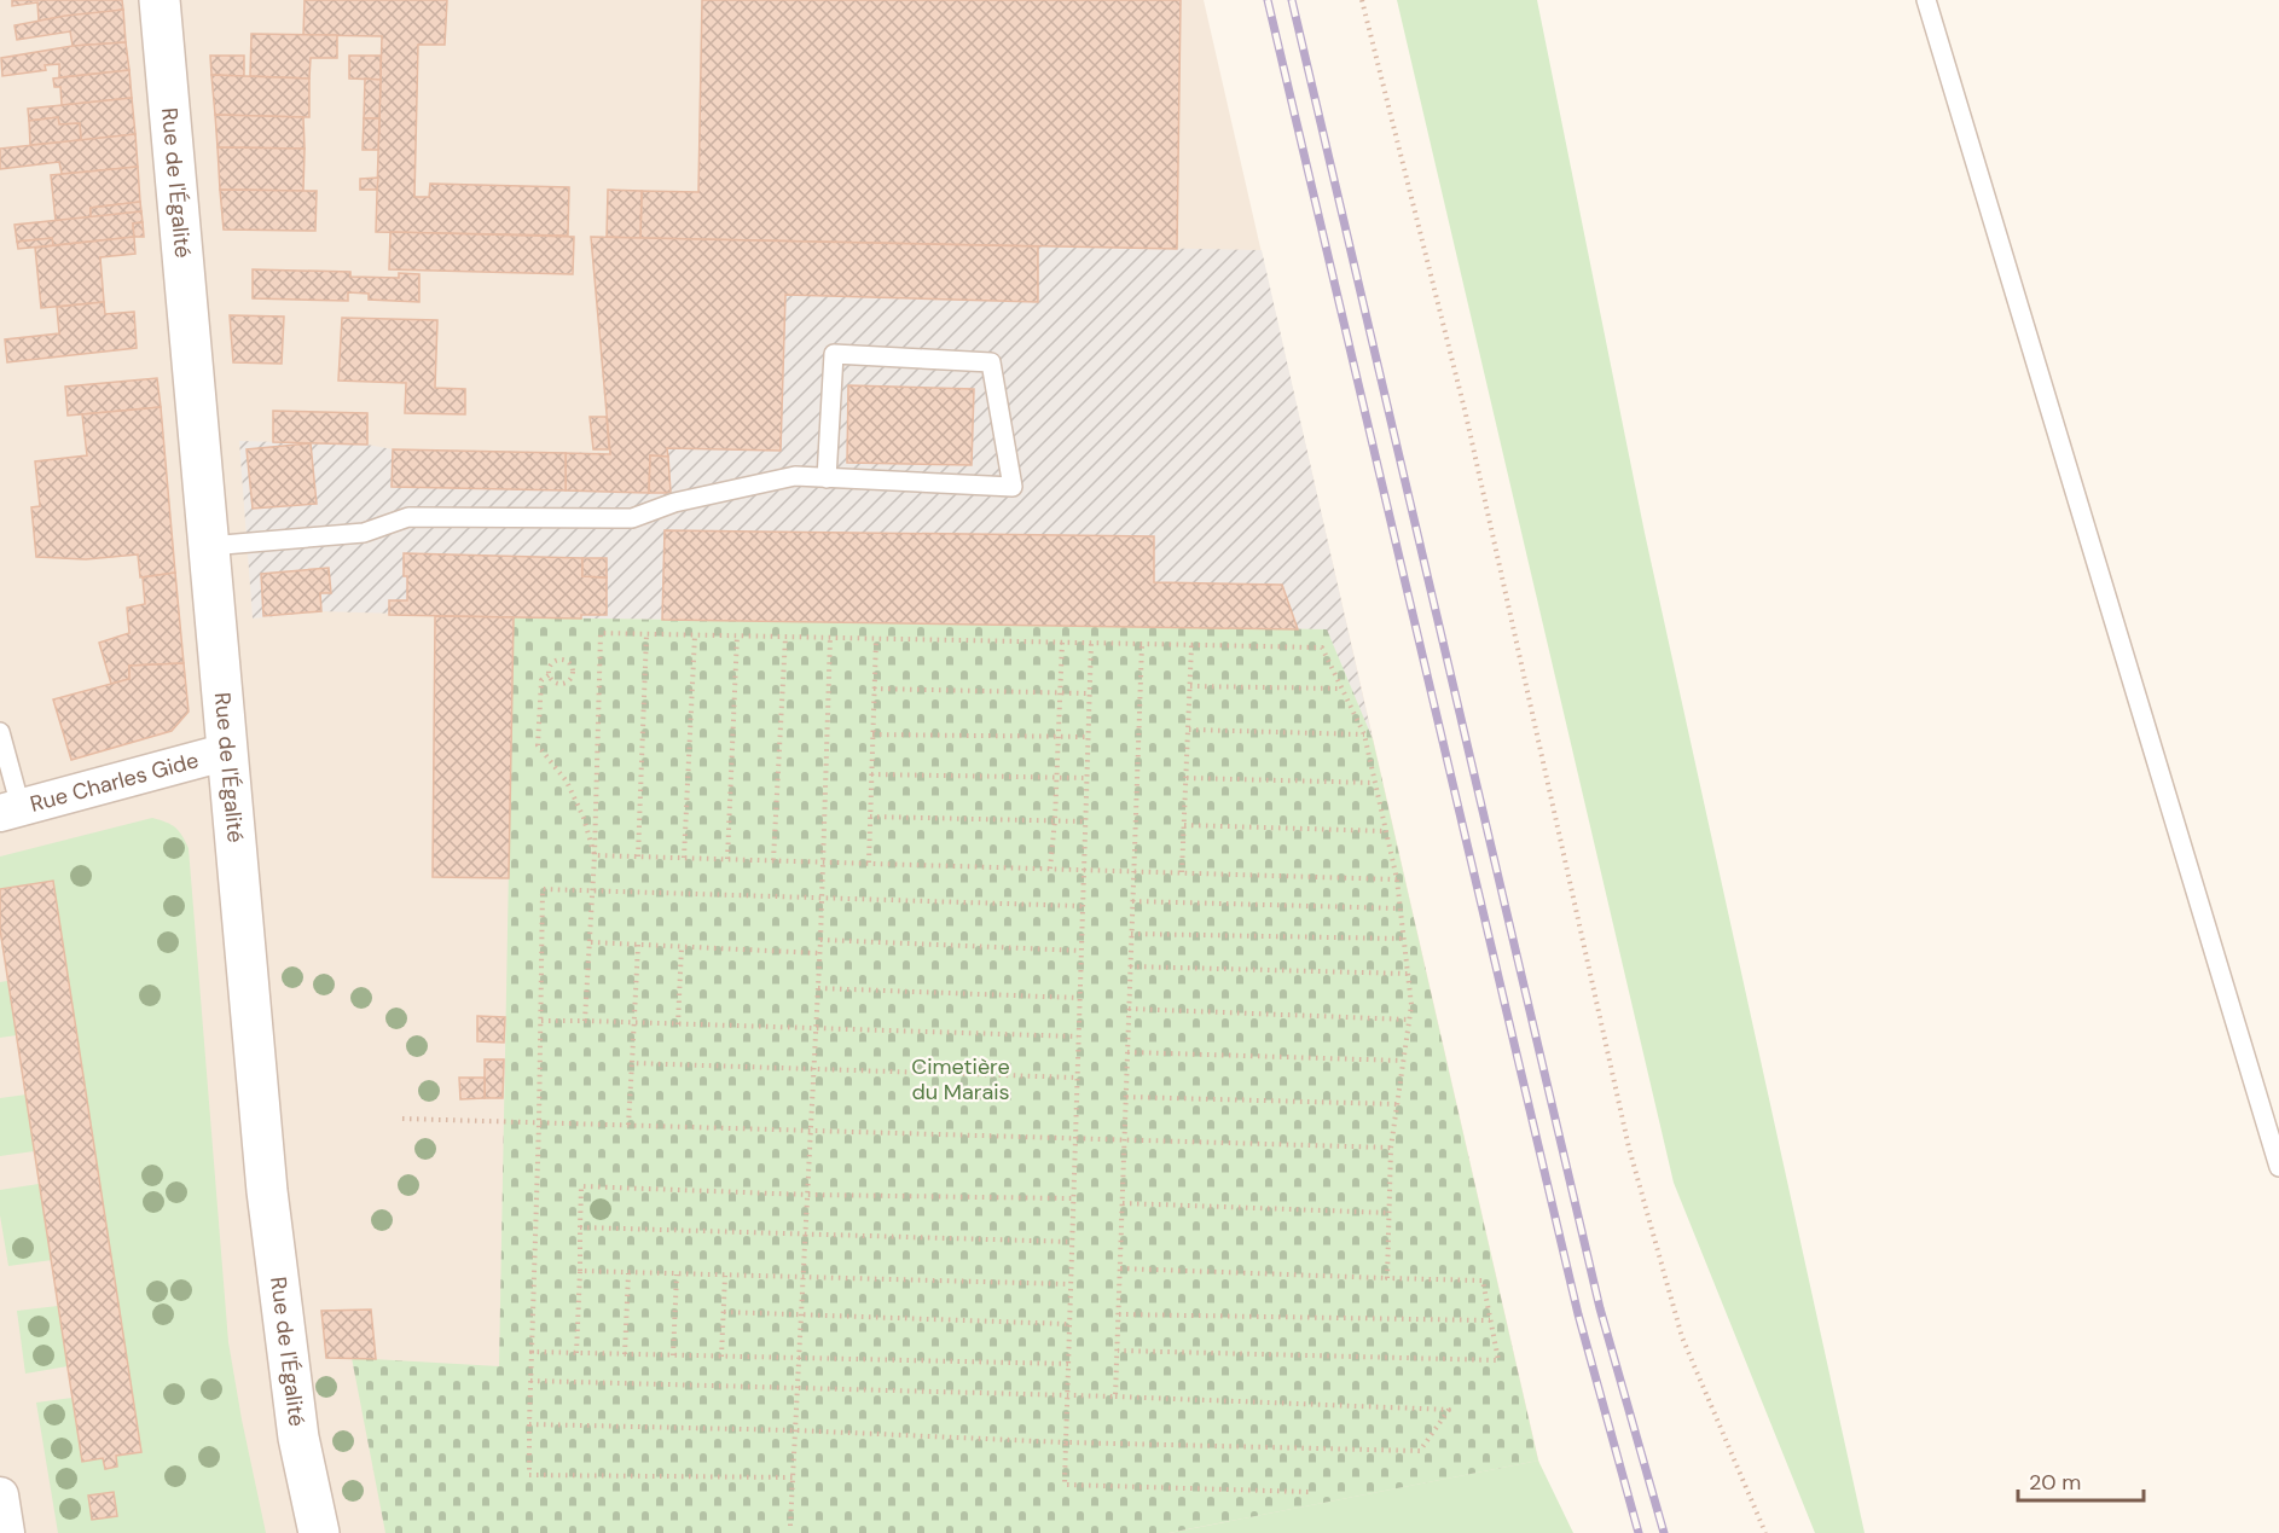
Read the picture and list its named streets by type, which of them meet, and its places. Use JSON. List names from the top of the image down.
{
  "streets": {
    "street": ["Rue de l'Égalité", "Rue Charles Gide"]
  },
  "crossings": [
    ["Rue de l'Égalité", "Rue Charles Gide"]
  ],
  "parks": ["Cimetière du Marais"],
  "scale_bar": "20 m"
}
